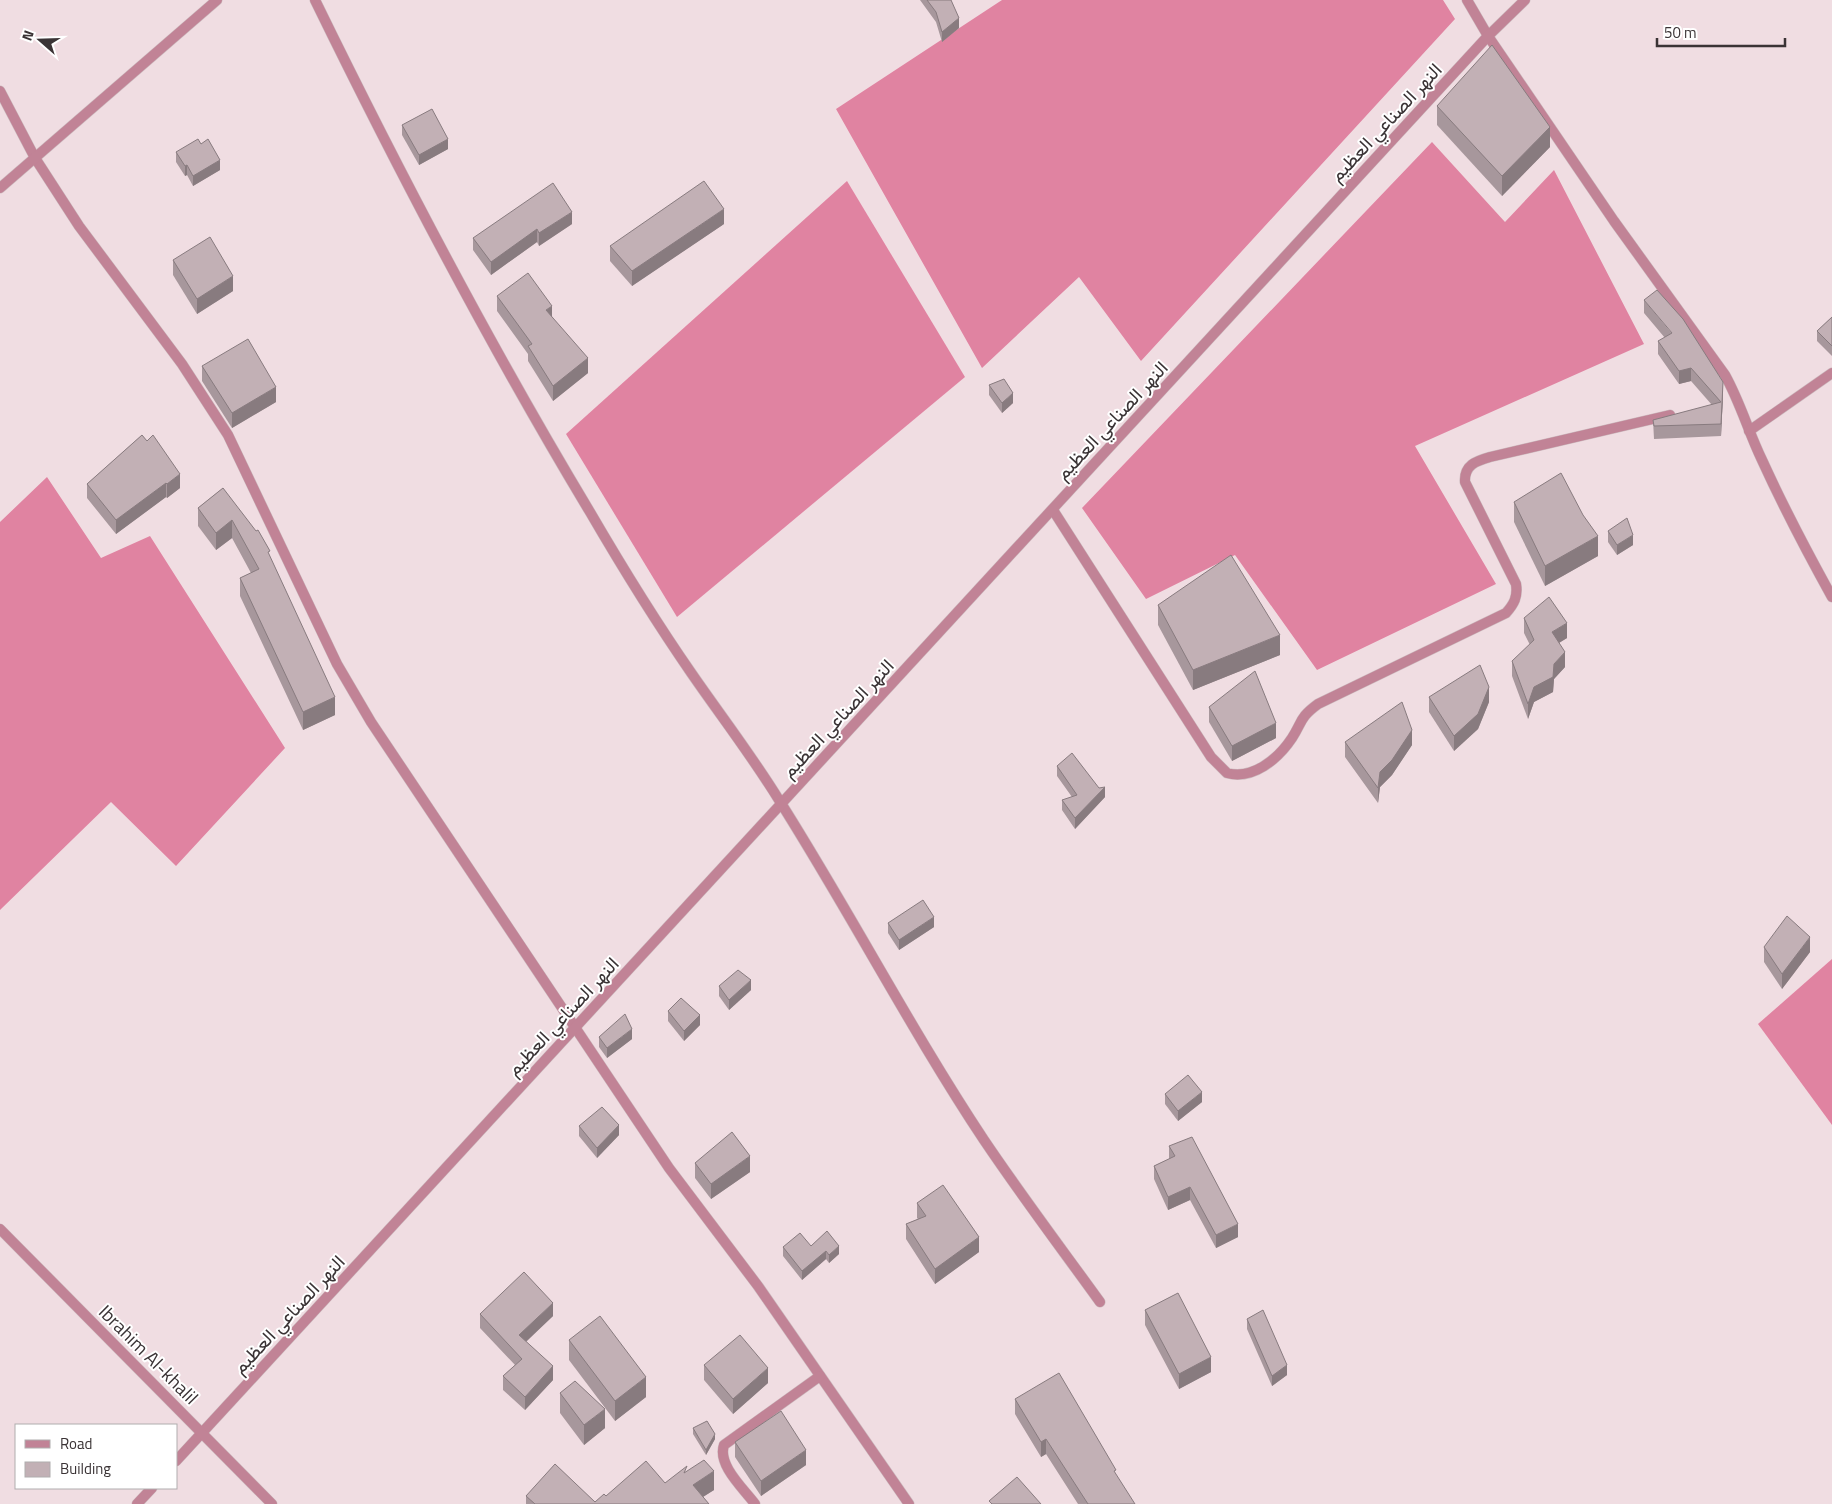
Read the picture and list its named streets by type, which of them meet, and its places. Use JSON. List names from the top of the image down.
{
  "streets": {
    "street": ["النهر الصناعي العظيم", "Ibrahim Al-khalil"]
  },
  "crossings": [
    ["النهر الصناعي العظيم", "Ibrahim Al-khalil"]
  ],
  "legend": ["Road", "Building"],
  "scale_bar": "50 m",
  "north": "left"
}
